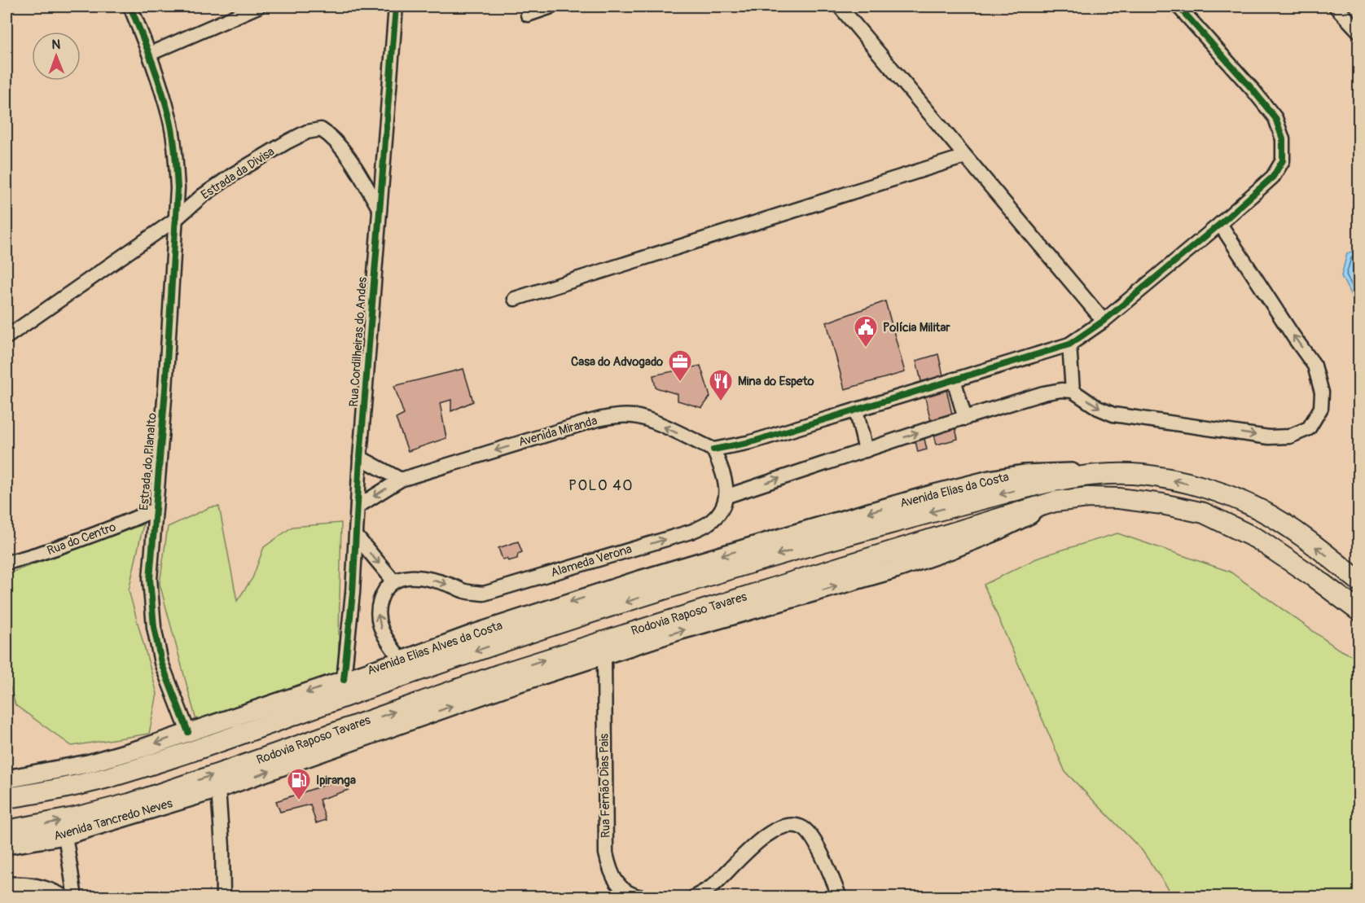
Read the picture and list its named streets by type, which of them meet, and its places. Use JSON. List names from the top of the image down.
{
  "streets": {
    "highway": ["Rodovia Raposo Tavares"],
    "main road": ["Avenida Elias da Costa", "Avenida Elias Alves da Costa", "Avenida Tancredo Neves"],
    "street": [
      "Estrada da Divisa",
      "Rua Cordilheiras do Andes",
      "Avenida Miranda",
      "Estrada do Planalto",
      "Rua do Centro",
      "Alameda Verona",
      "Rua Fernão Dias Pais"
    ]
  },
  "crossings": [
    ["Estrada da Divisa", "Rua Cordilheiras do Andes"],
    ["Estrada da Divisa", "Estrada do Planalto"],
    ["Rua Cordilheiras do Andes", "Avenida Miranda"],
    ["Rua Cordilheiras do Andes", "Avenida Elias Alves da Costa"],
    ["Estrada do Planalto", "Rua do Centro"],
    ["Estrada do Planalto", "Avenida Elias Alves da Costa"],
    ["Avenida Elias da Costa", "Avenida Elias Alves da Costa"],
    ["Rodovia Raposo Tavares", "Avenida Tancredo Neves"],
    ["Rua Fernão Dias Pais", "Avenida Tancredo Neves"]
  ],
  "one_way": [
    "Avenida Miranda",
    "Avenida Elias da Costa",
    "Alameda Verona",
    "Avenida Elias Alves da Costa",
    "Avenida Tancredo Neves"
  ],
  "districts": ["POLO 40"],
  "places": {
    "public building": ["Polícia Militar"],
    "office": ["Casa do Advogado"],
    "restaurant": ["Mina do Espeto"],
    "fuel station": ["Ipiranga"]
  },
  "north": "top"
}
